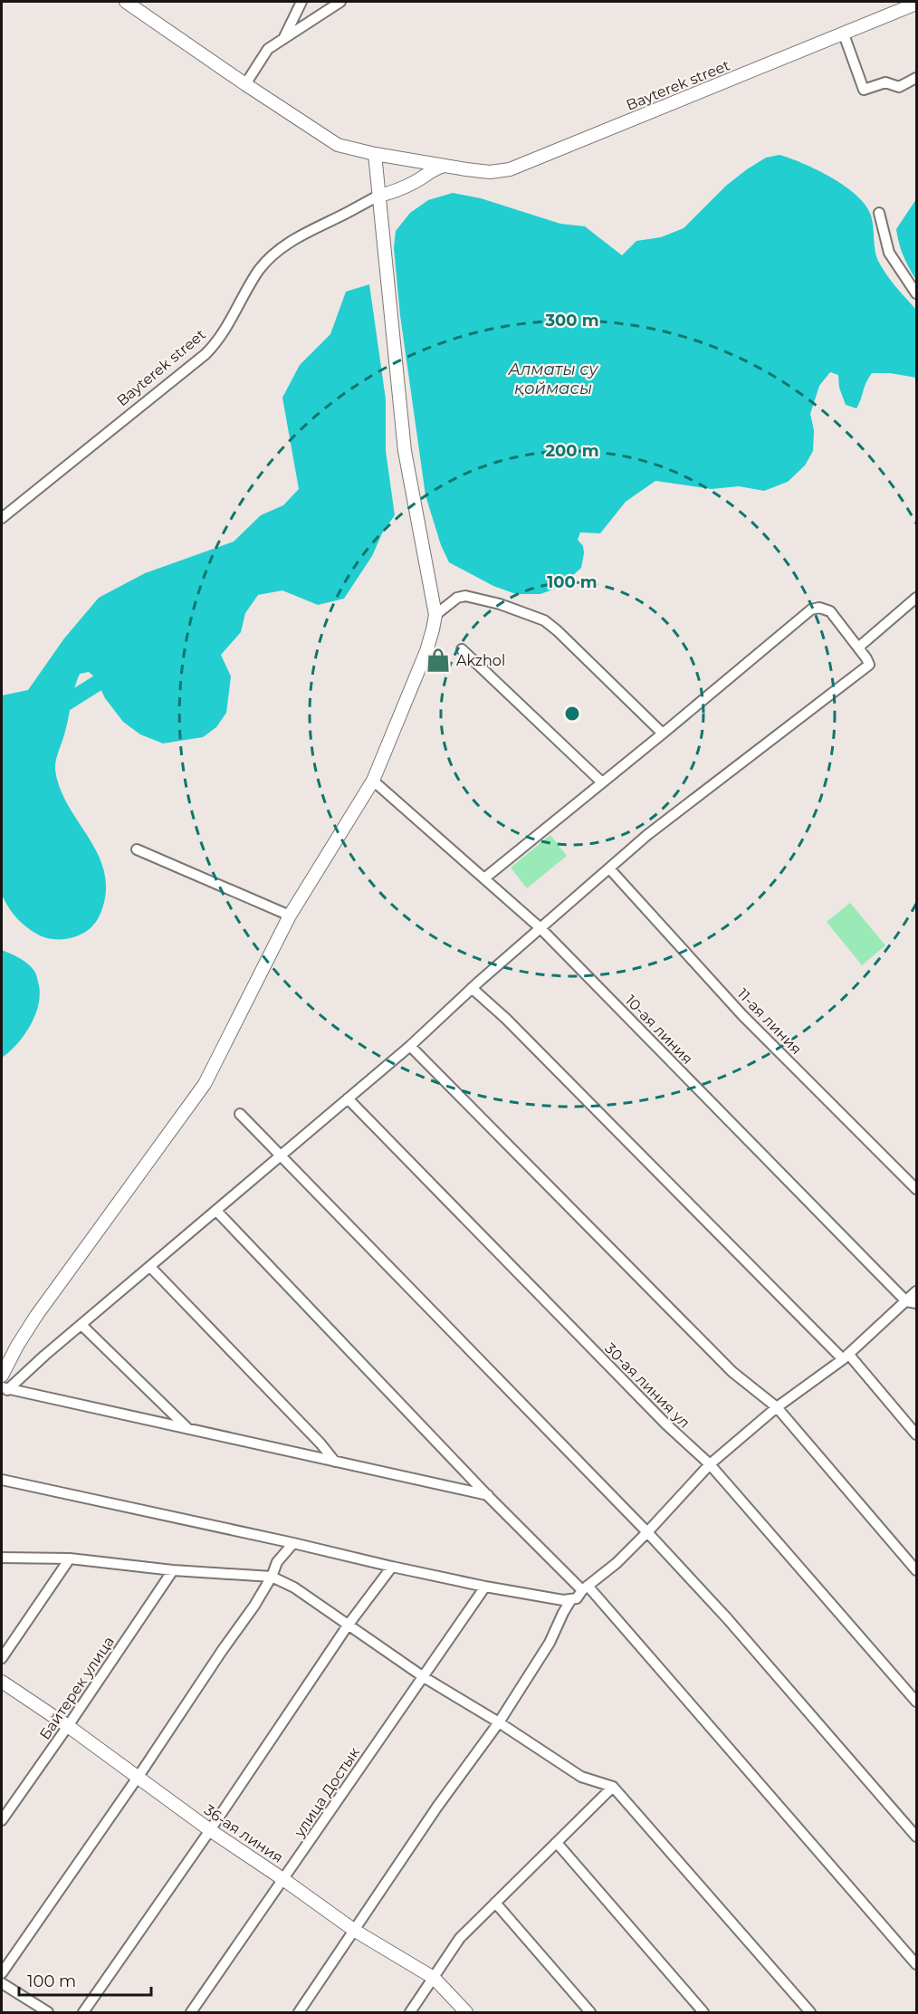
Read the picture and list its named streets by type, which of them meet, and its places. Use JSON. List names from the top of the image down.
{
  "streets": {
    "street": [
      "Bayterek street",
      "11-ая линия",
      "10-ая линия",
      "30-ая линия ул",
      "Байтерек улица",
      "улица Достык",
      "36-ая линия"
    ]
  },
  "crossings": [
    ["Байтерек улица", "36-ая линия"],
    ["улица Достык", "36-ая линия"]
  ],
  "water": ["Алматы су қоймасы"],
  "places": {
    "shop": ["Akzhol"]
  },
  "scale_bar": "100 m",
  "rings": ["300 m", "200 m", "100 m"]
}
